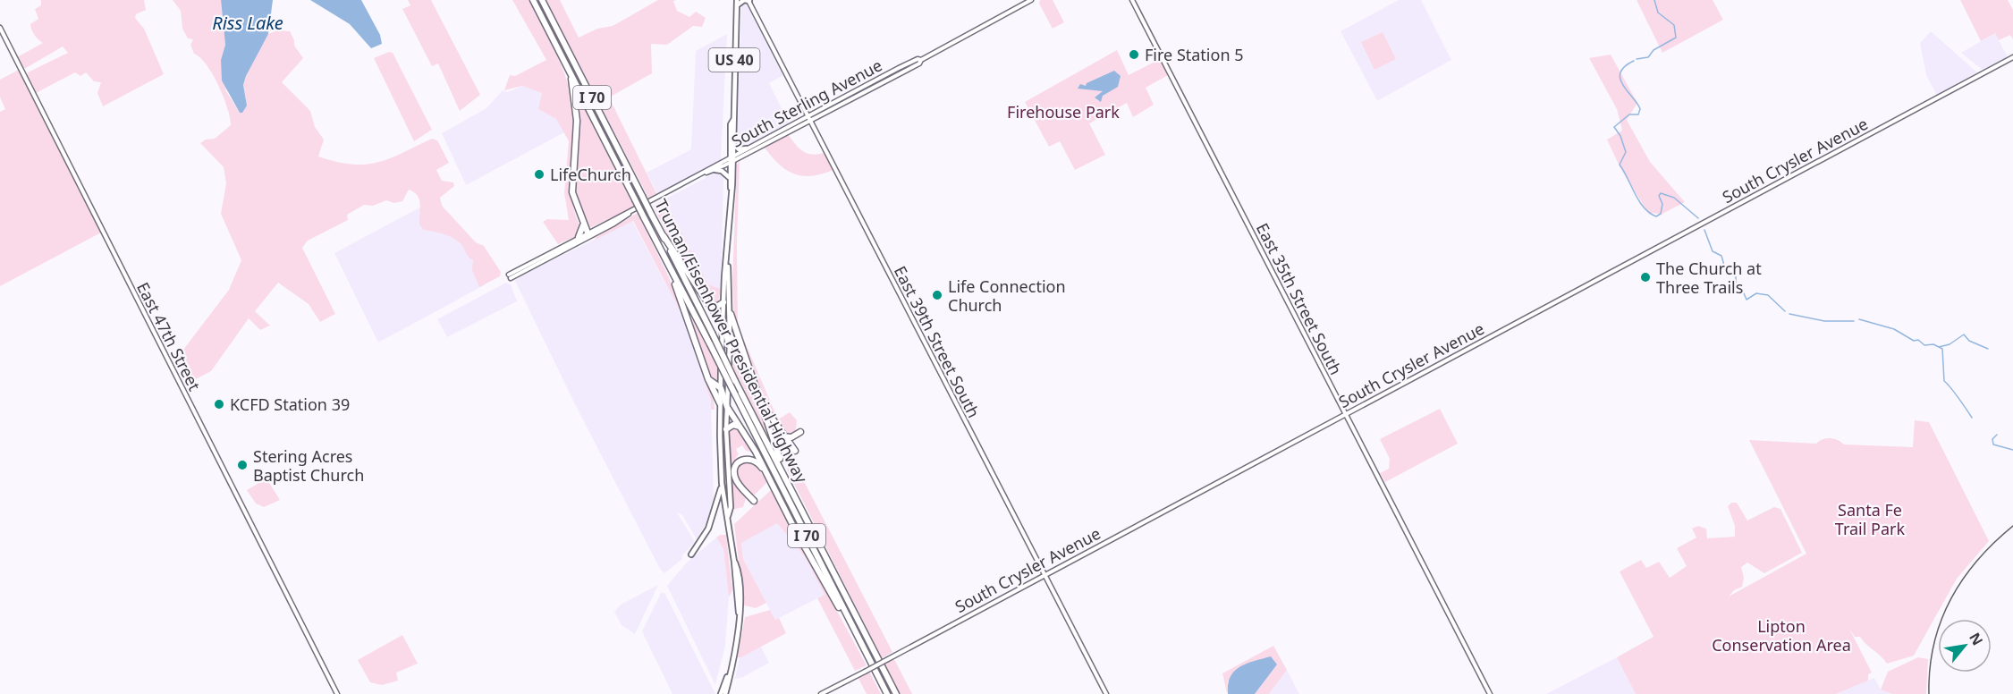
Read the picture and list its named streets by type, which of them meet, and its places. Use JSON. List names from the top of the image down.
{
  "streets": {
    "highway": ["I 70", "Truman/Eisenhower Presidential Highway"],
    "main road": [
      "US 40",
      "South Sterling Avenue",
      "South Crysler Avenue",
      "East 35th Street South",
      "East 47th Street",
      "East 39th Street South"
    ]
  },
  "crossings": [
    ["US 40", "South Sterling Avenue"],
    ["South Sterling Avenue", "East 39th Street South"],
    ["South Crysler Avenue", "East 35th Street South"],
    ["South Crysler Avenue", "East 39th Street South"]
  ],
  "water": ["Riss Lake"],
  "parks": ["Firehouse Park", "Santa Fe Trail Park", "Lipton Conservation Area"],
  "places": [
    "Fire Station 5",
    "LifeChurch",
    "The Church at Three Trails",
    "Life Connection Church",
    "KCFD Station 39",
    "Stering Acres Baptist Church"
  ],
  "north": "top right"
}
